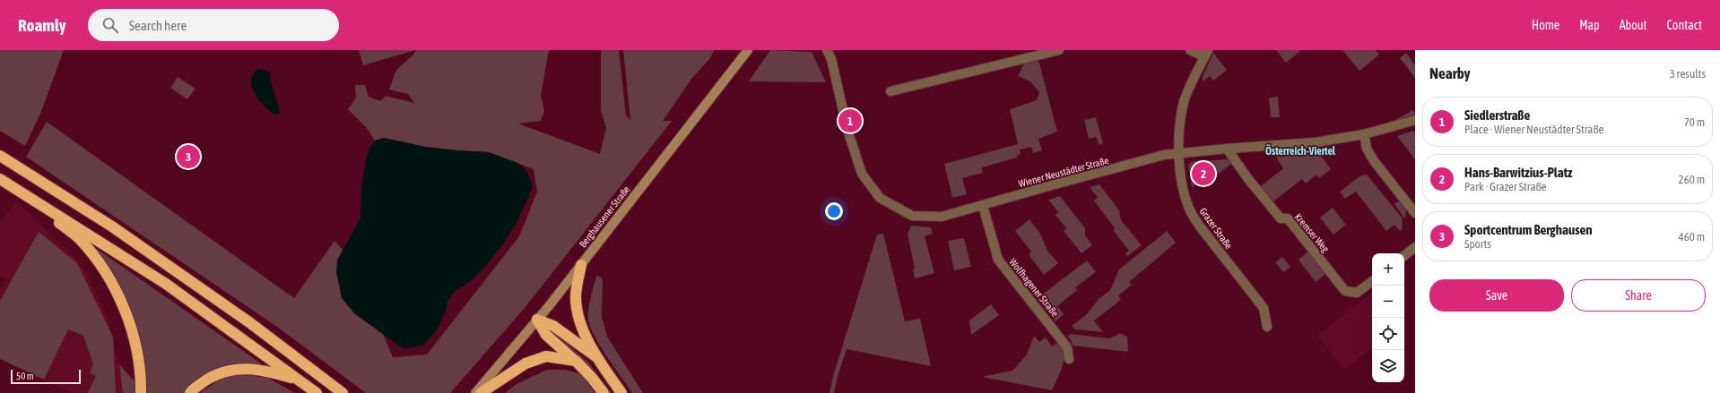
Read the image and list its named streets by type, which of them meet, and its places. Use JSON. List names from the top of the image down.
{
  "streets": {
    "street": [
      "Wiener Neustädter Straße",
      "Berghausener Straße",
      "Grazer Straße",
      "Kremser Weg",
      "Wolfhagener Straße"
    ]
  },
  "crossings": [
    ["Wiener Neustädter Straße", "Grazer Straße"],
    ["Wiener Neustädter Straße", "Kremser Weg"],
    ["Wiener Neustädter Straße", "Wolfhagener Straße"]
  ],
  "districts": ["Österreich-Viertel"],
  "scale_bar": "50 m",
  "page": {
    "header": "Roamly",
    "search": "Search here",
    "nav": [
      "Home",
      "Map",
      "About",
      "Contact"
    ],
    "heading": ["Nearby", "3 results"],
    "list": [
      {
        "mark": "1",
        "name": "Siedlerstraße",
        "note": "Place · Wiener Neustädter Straße",
        "value": "70 m"
      },
      {
        "mark": "2",
        "name": "Hans-Barwitzius-Platz",
        "note": "Park · Grazer Straße",
        "value": "260 m"
      },
      {
        "mark": "3",
        "name": "Sportcentrum Berghausen",
        "note": "Sports",
        "value": "460 m"
      }
    ],
    "pins": ["1", "3", "2"],
    "map_buttons": ["+", "−"],
    "buttons": ["Save", "Share"],
    "scale": "50 m"
  }
}
